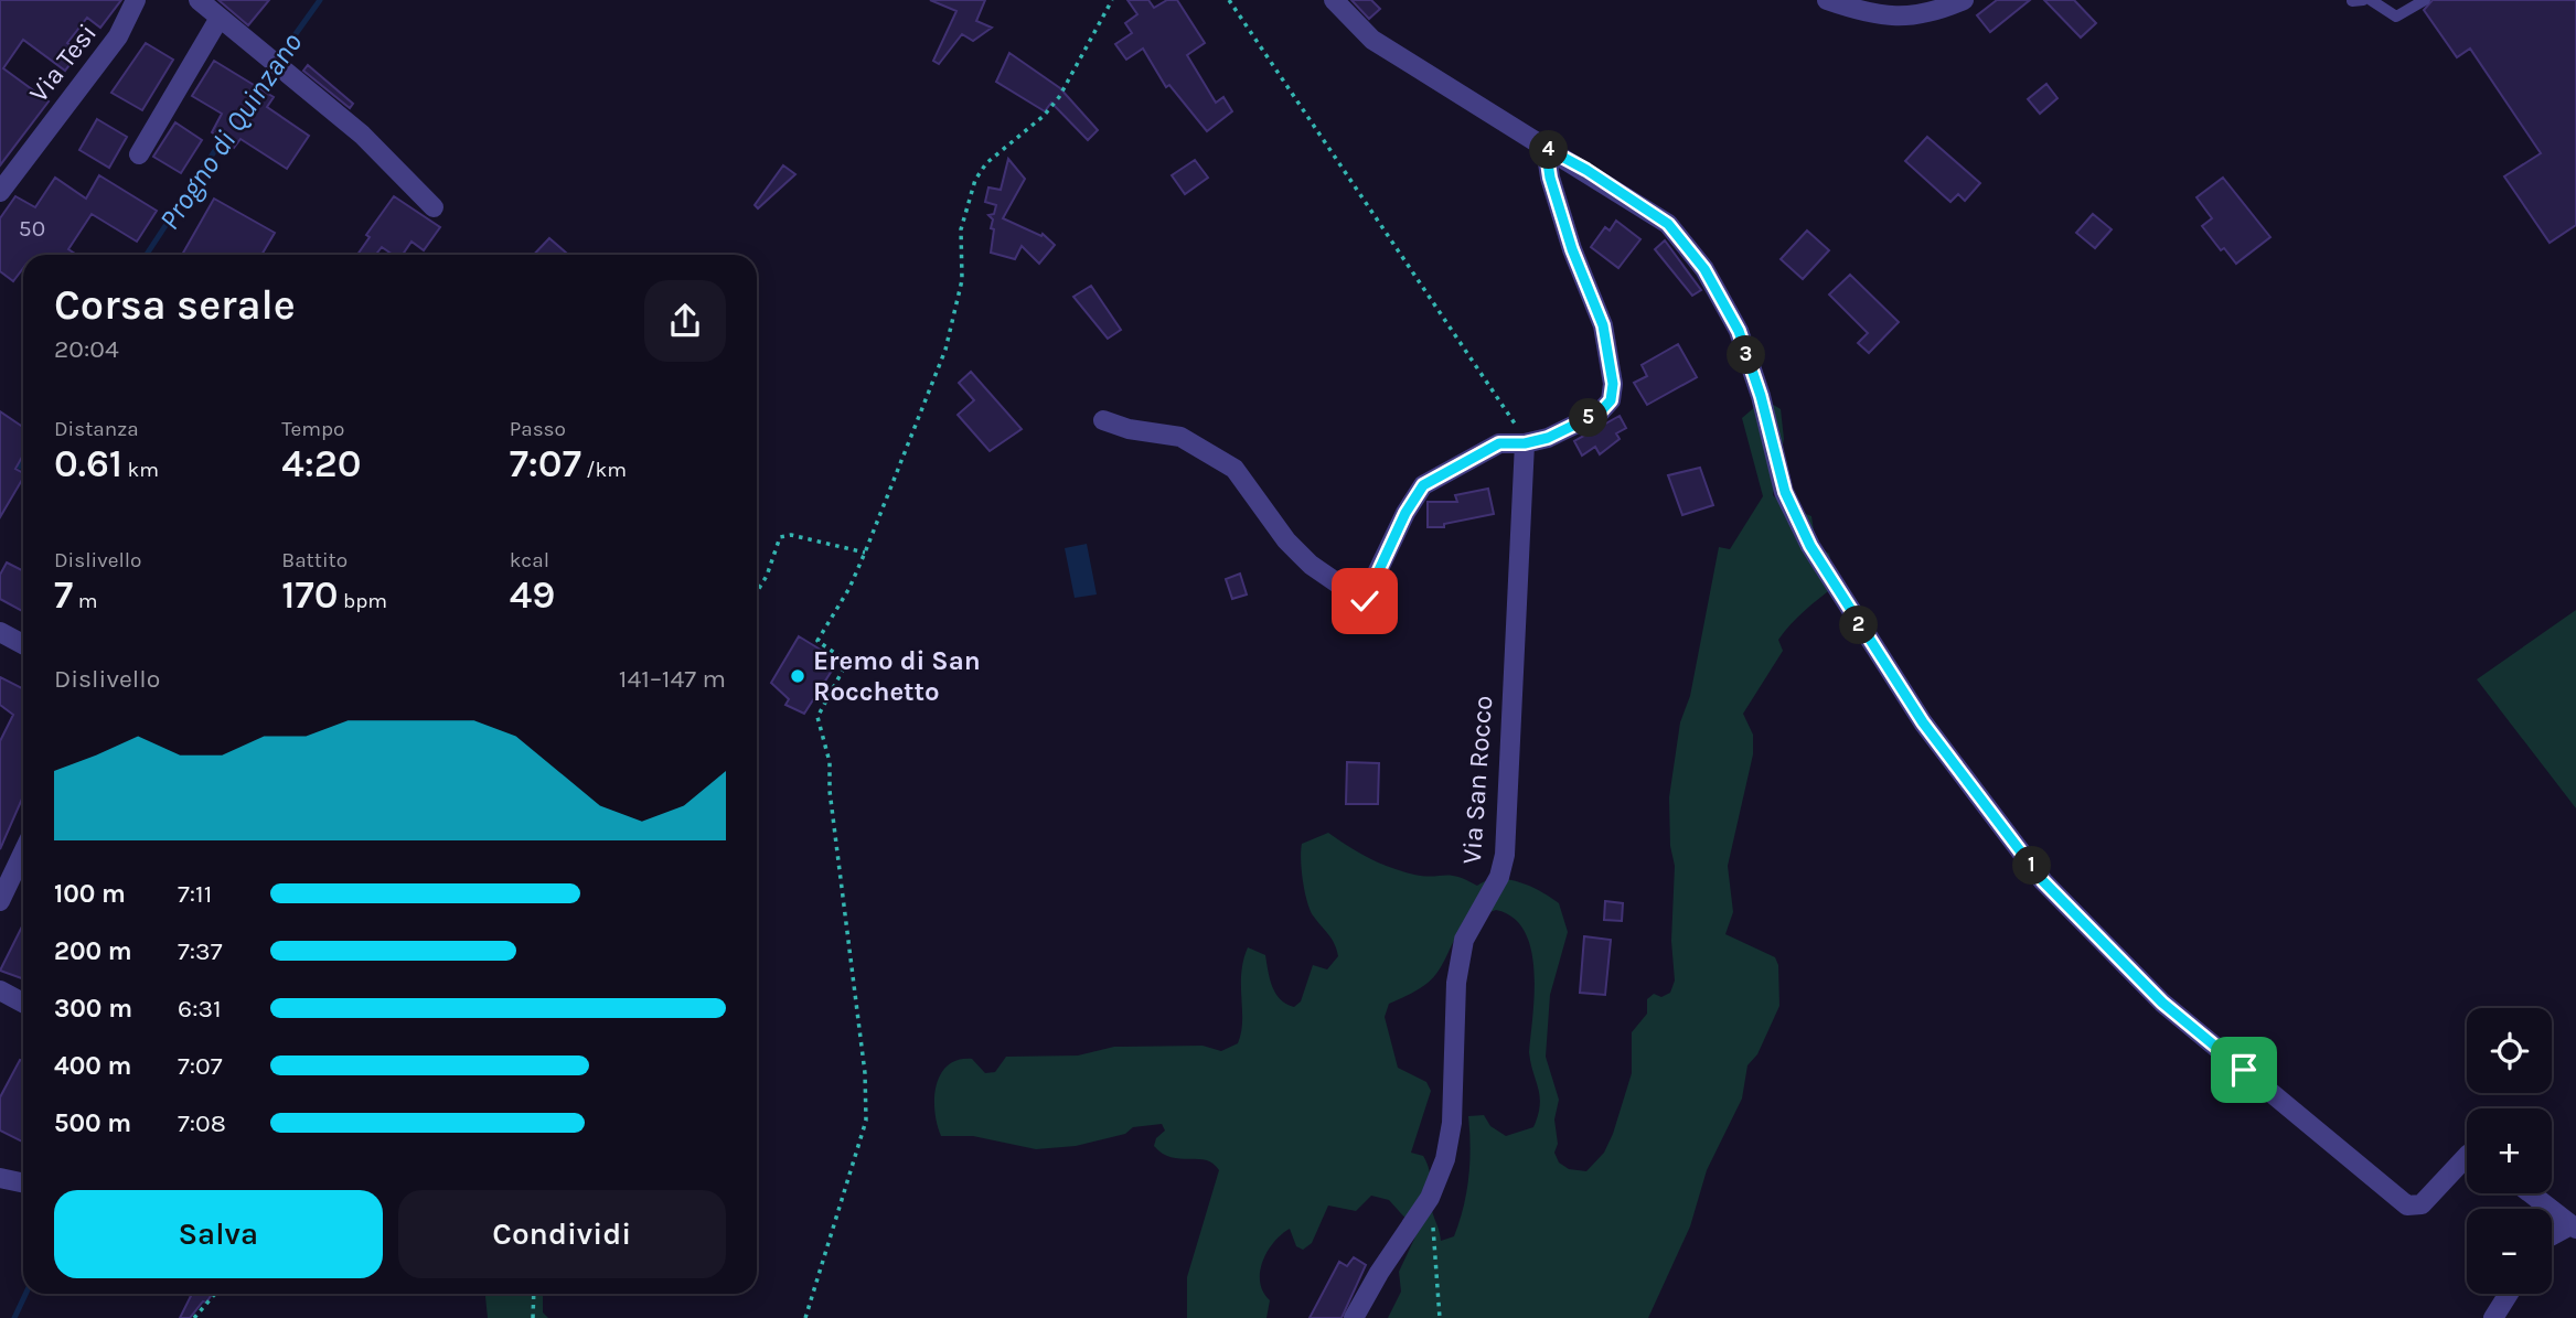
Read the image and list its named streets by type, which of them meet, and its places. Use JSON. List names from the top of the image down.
{
  "streets": {
    "street": ["Via Tesi", "Via San Rocco"]
  },
  "water": ["Progno di Quinzano"],
  "places": ["Eremo di San Rocchetto"],
  "house_numbers": ["50"],
  "page": {
    "pins": [
      "4",
      "3",
      "5",
      "2",
      "1"
    ],
    "heading": ["Corsa serale", "20:04"],
    "stats": [
      ["Distanza", "0.61 km"],
      ["Tempo", "4:20"],
      ["Passo", "7:07 /km"],
      ["Dislivello", "7 m"],
      ["Battito", "170 bpm"],
      ["kcal", "49"]
    ],
    "chart": ["Dislivello", "141–147 m"],
    "list": [
      {
        "name": "100 m",
        "note": "7:11"
      },
      {
        "name": "200 m",
        "note": "7:37"
      },
      {
        "name": "300 m",
        "note": "6:31"
      },
      {
        "name": "400 m",
        "note": "7:07"
      },
      {
        "name": "500 m",
        "note": "7:08"
      }
    ],
    "map_buttons": ["+", "−"],
    "buttons": ["Salva", "Condividi"]
  }
}
